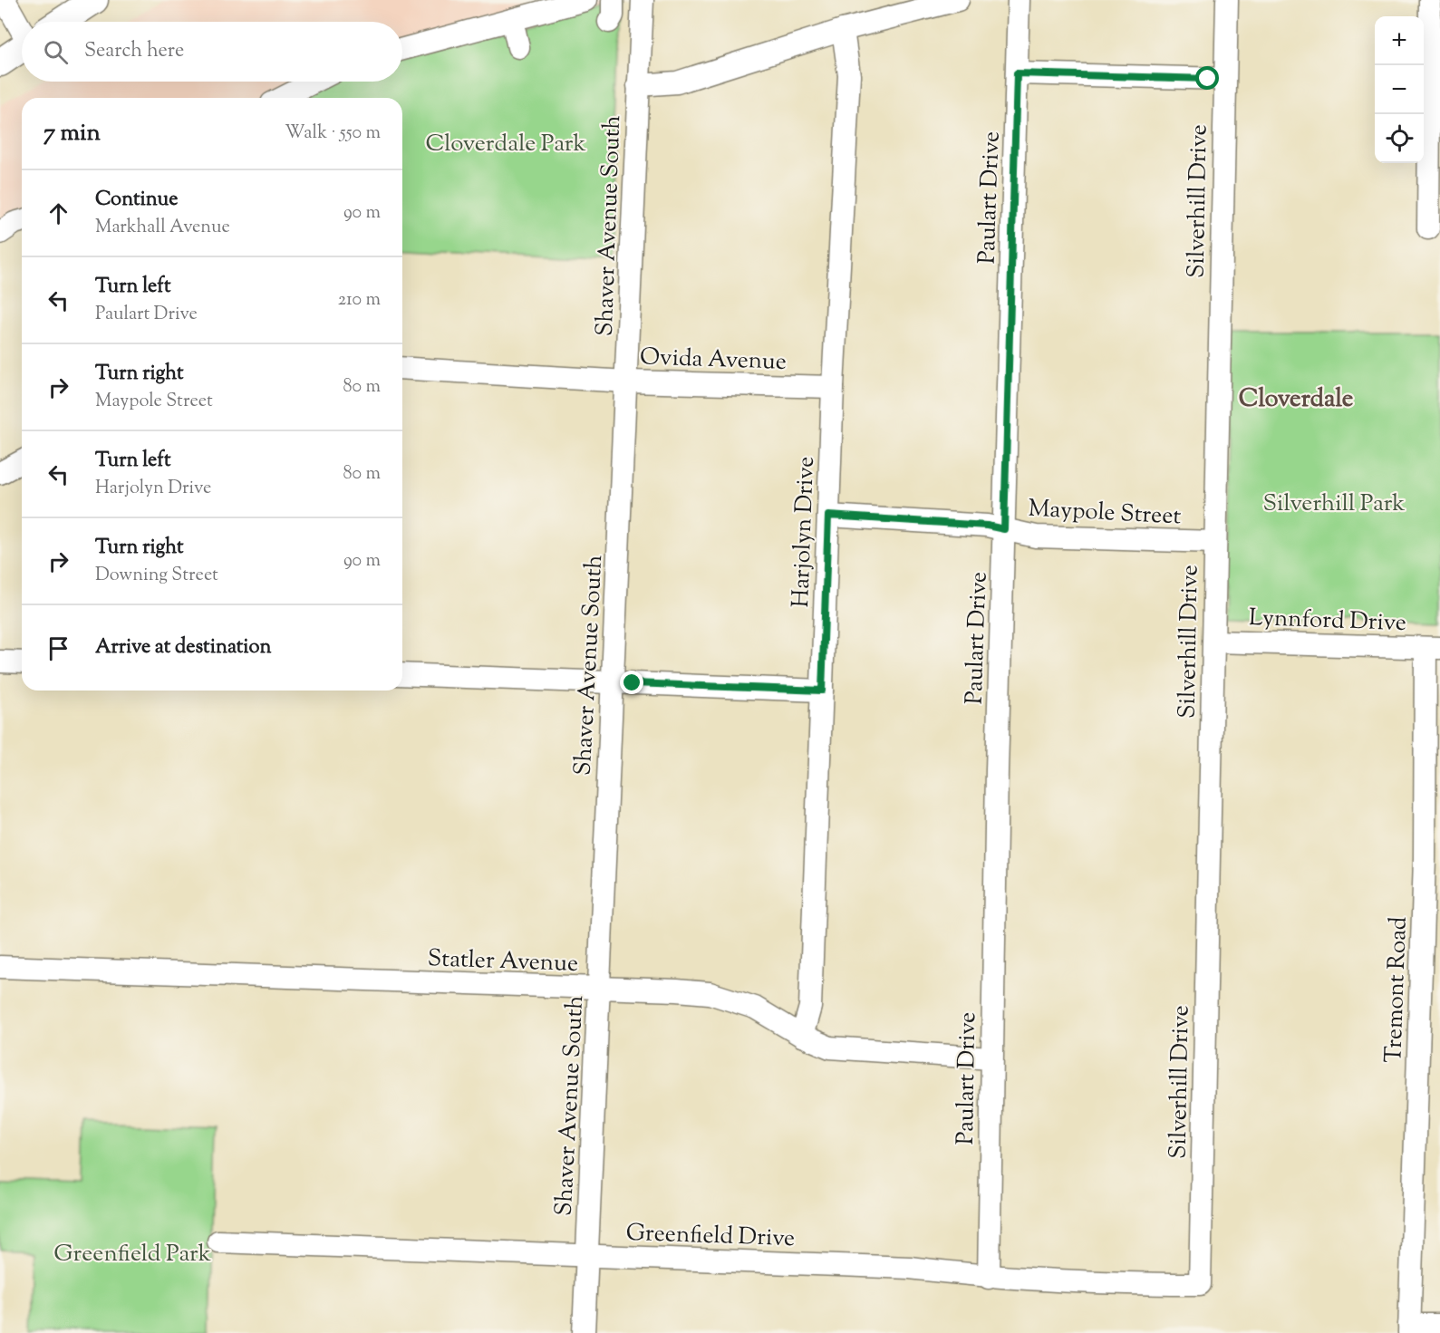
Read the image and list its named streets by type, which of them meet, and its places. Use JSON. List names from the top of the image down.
{
  "streets": {
    "street": [
      "Paulart Drive",
      "Silverhill Drive",
      "Shaver Avenue South",
      "Ovida Avenue",
      "Maypole Street",
      "Harjolyn Drive",
      "Lynnford Drive",
      "Statler Avenue",
      "Tremont Road",
      "Greenfield Drive"
    ]
  },
  "crossings": [
    ["Paulart Drive", "Maypole Street"],
    ["Paulart Drive", "Statler Avenue"],
    ["Paulart Drive", "Greenfield Drive"],
    ["Silverhill Drive", "Maypole Street"],
    ["Silverhill Drive", "Lynnford Drive"],
    ["Silverhill Drive", "Greenfield Drive"],
    ["Shaver Avenue South", "Ovida Avenue"],
    ["Shaver Avenue South", "Statler Avenue"],
    ["Shaver Avenue South", "Greenfield Drive"],
    ["Ovida Avenue", "Harjolyn Drive"],
    ["Maypole Street", "Harjolyn Drive"],
    ["Harjolyn Drive", "Statler Avenue"],
    ["Lynnford Drive", "Tremont Road"]
  ],
  "districts": ["Cloverdale"],
  "parks": ["Cloverdale Park", "Silverhill Park", "Greenfield Park"],
  "page": {
    "map_buttons": ["+", "−"],
    "search": "Search here",
    "heading": ["7 min", "Walk · 550 m"],
    "list": [
      ["Continue", "Markhall Avenue", "90 m"],
      ["Turn left", "Paulart Drive", "210 m"],
      ["Turn right", "Maypole Street", "80 m"],
      ["Turn left", "Harjolyn Drive", "80 m"],
      ["Turn right", "Downing Street", "90 m"],
      "Arrive at destination"
    ]
  }
}
